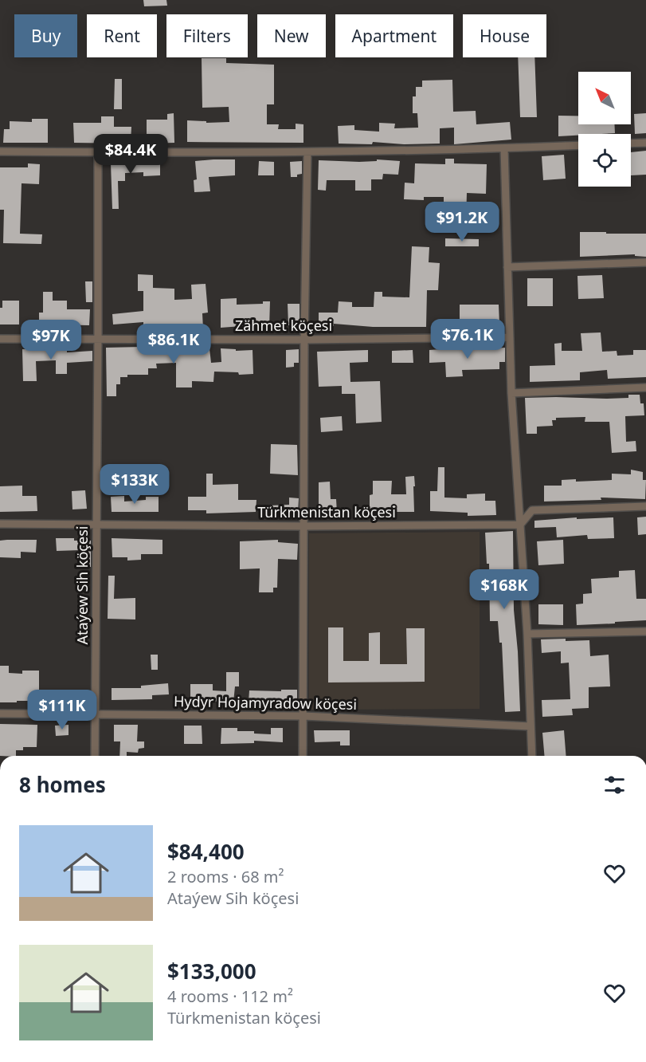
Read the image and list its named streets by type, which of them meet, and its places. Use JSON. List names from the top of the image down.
{
  "streets": {
    "street": [
      "Zähmet köçesi",
      "Türkmenistan köçesi",
      "Ataýew Sih köçesi",
      "Hydyr Hojamyradow köçesi"
    ]
  },
  "crossings": [
    ["Zähmet köçesi", "Ataýew Sih köçesi"],
    ["Türkmenistan köçesi", "Ataýew Sih köçesi"],
    ["Ataýew Sih köçesi", "Hydyr Hojamyradow köçesi"]
  ],
  "north": "top left",
  "page": {
    "chip": [
      "Buy",
      "Rent",
      "Filters",
      "New",
      "Apartment",
      "House"
    ],
    "price": [
      "$84.4K",
      "$91.2K",
      "$76.1K",
      "$97K",
      "$86.1K",
      "$133K",
      "$168K",
      "$111K"
    ],
    "heading": "8 homes",
    "list": [
      {
        "name": "$84,400",
        "note": "2 rooms · 68 m² · Ataýew Sih köçesi"
      },
      {
        "name": "$133,000",
        "note": "4 rooms · 112 m² · Türkmenistan köçesi"
      }
    ]
  }
}
